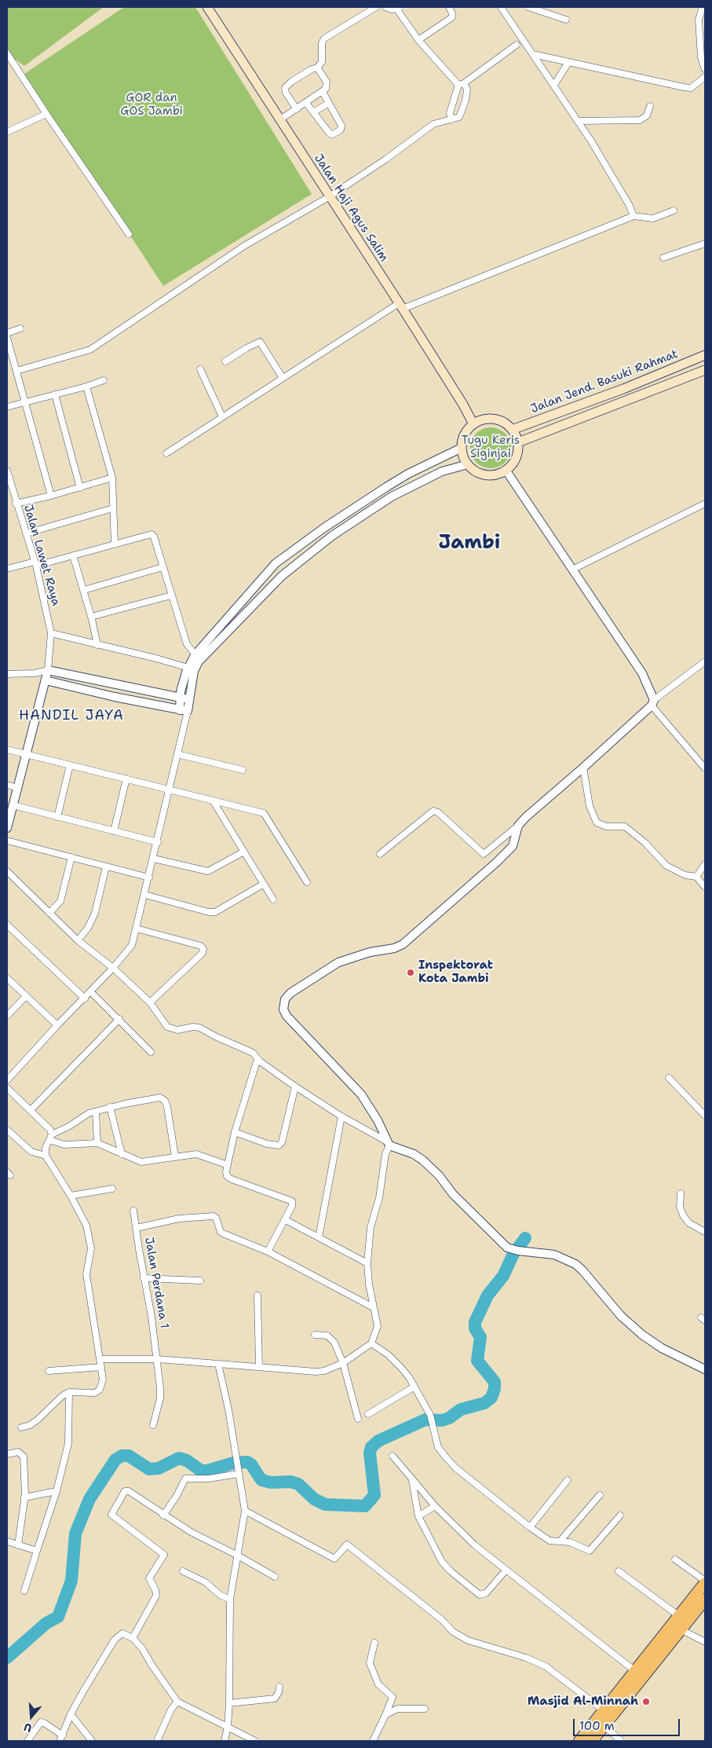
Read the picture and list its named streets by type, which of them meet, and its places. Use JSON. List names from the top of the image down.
{
  "streets": {
    "main road": ["Jalan Haji Agus Salim", "Jalan Jend. Basuki Rahmat"],
    "street": ["Jalan Lawet Raya", "Jalan Perdana 1"]
  },
  "crossings": [
    ["Jalan Haji Agus Salim", "Jalan Jend. Basuki Rahmat"]
  ],
  "districts": ["Jambi", "HANDIL JAYA"],
  "parks": ["GOR dan GOS Jambi", "Tugu Keris Siginjai"],
  "places": ["Inspektorat Kota Jambi", "Masjid Al-Minnah"],
  "scale_bar": "100 m",
  "north": "bottom"
}
